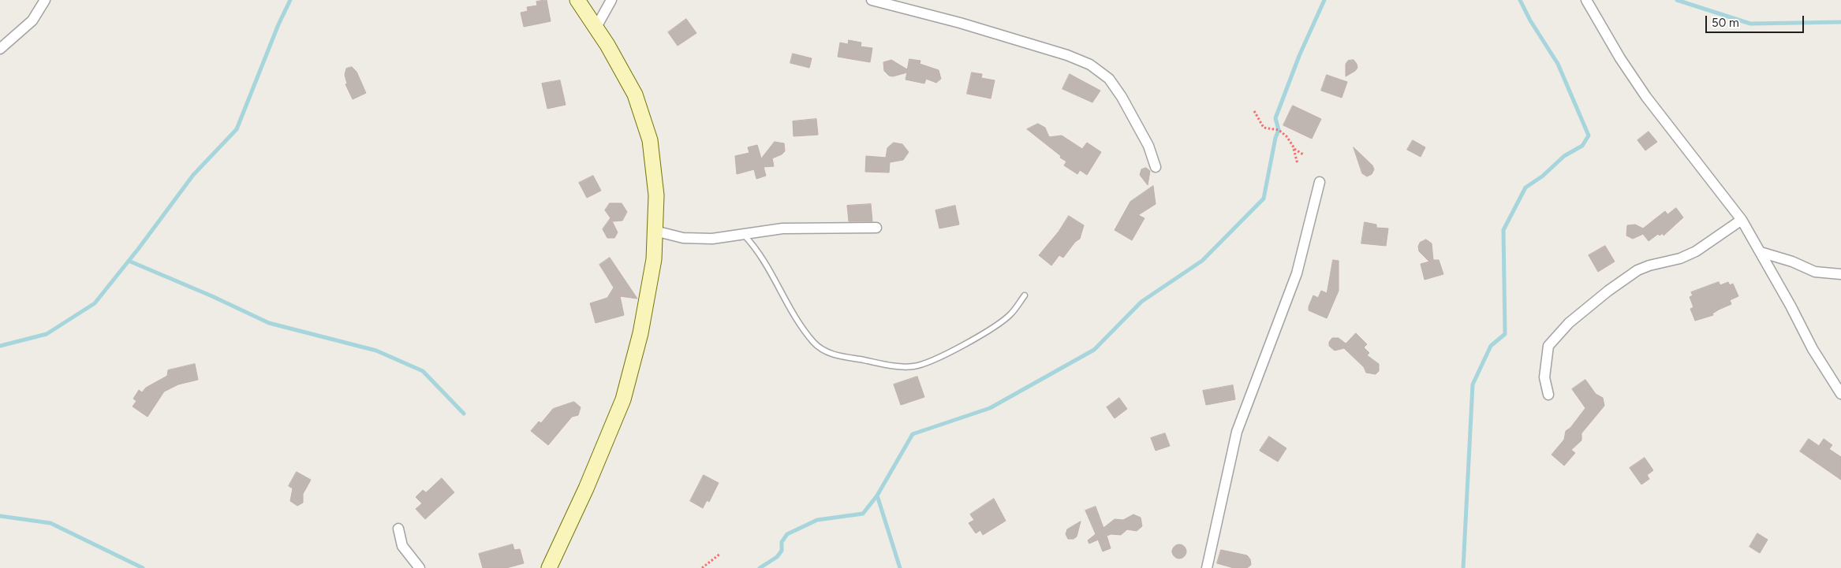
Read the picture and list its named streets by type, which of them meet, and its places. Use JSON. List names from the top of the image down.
{
  "scale_bar": "50 m"
}
